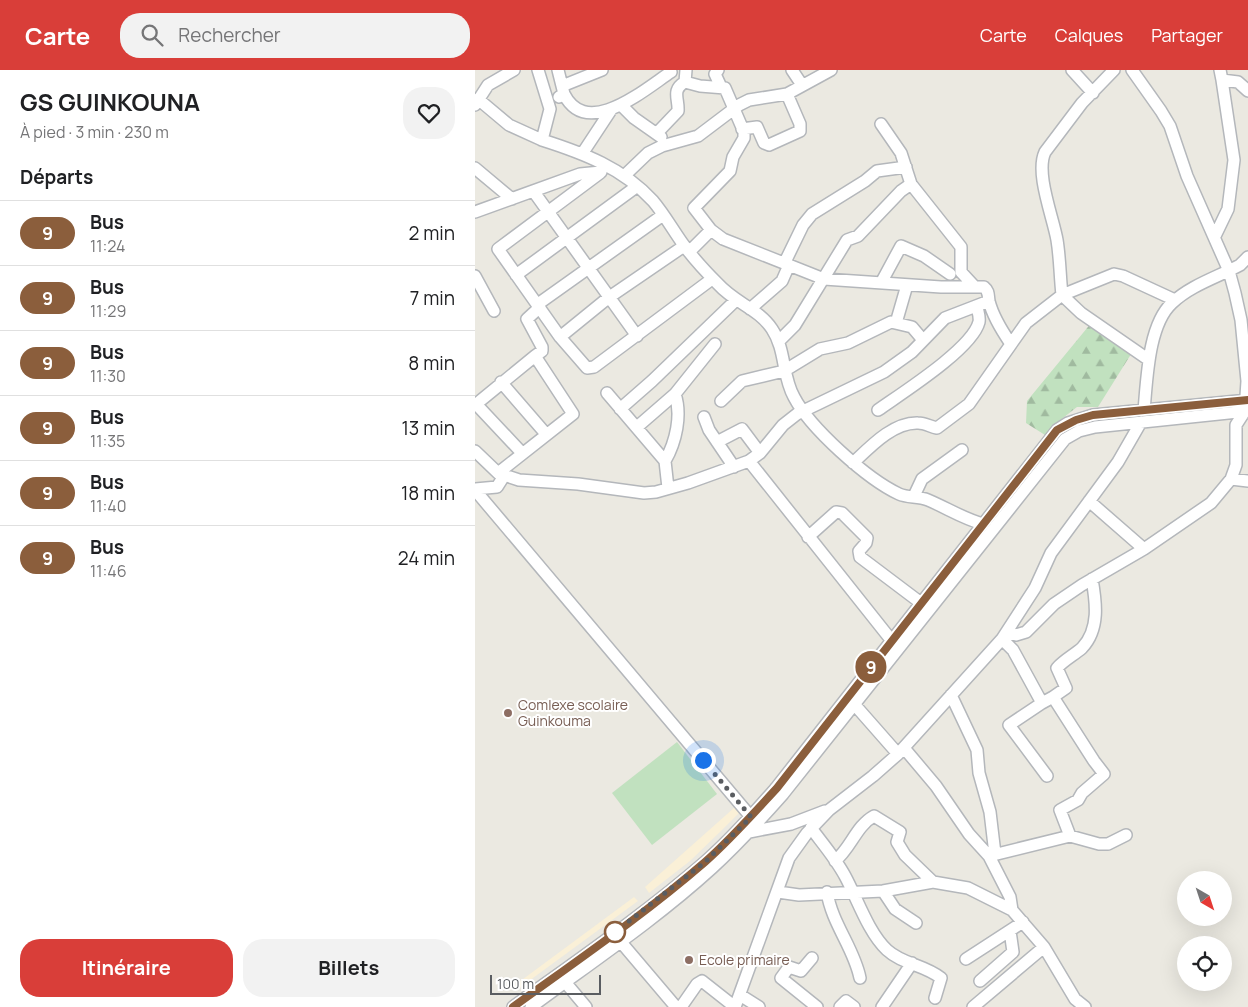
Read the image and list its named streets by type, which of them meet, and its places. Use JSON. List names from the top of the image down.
{
  "places": ["Comlexe scolaire Guinkouma", "Ecole primaire"],
  "lines": ["bus line 9"],
  "scale_bar": "100 m",
  "north": "bottom right",
  "page": {
    "header": "Carte",
    "search": "Rechercher",
    "nav": ["Carte", "Calques", "Partager"],
    "heading": [
      ["GS GUINKOUNA", "À pied · 3 min · 230 m"],
      "Départs"
    ],
    "on_map": "9",
    "list": [
      {
        "mark": "9",
        "name": "Bus",
        "note": "11:24",
        "value": "2 min"
      },
      {
        "mark": "9",
        "name": "Bus",
        "note": "11:29",
        "value": "7 min"
      },
      {
        "mark": "9",
        "name": "Bus",
        "note": "11:30",
        "value": "8 min"
      },
      {
        "mark": "9",
        "name": "Bus",
        "note": "11:35",
        "value": "13 min"
      },
      {
        "mark": "9",
        "name": "Bus",
        "note": "11:40",
        "value": "18 min"
      },
      {
        "mark": "9",
        "name": "Bus",
        "note": "11:46",
        "value": "24 min"
      }
    ],
    "buttons": ["Itinéraire", "Billets"],
    "scale": "100 m"
  }
}
